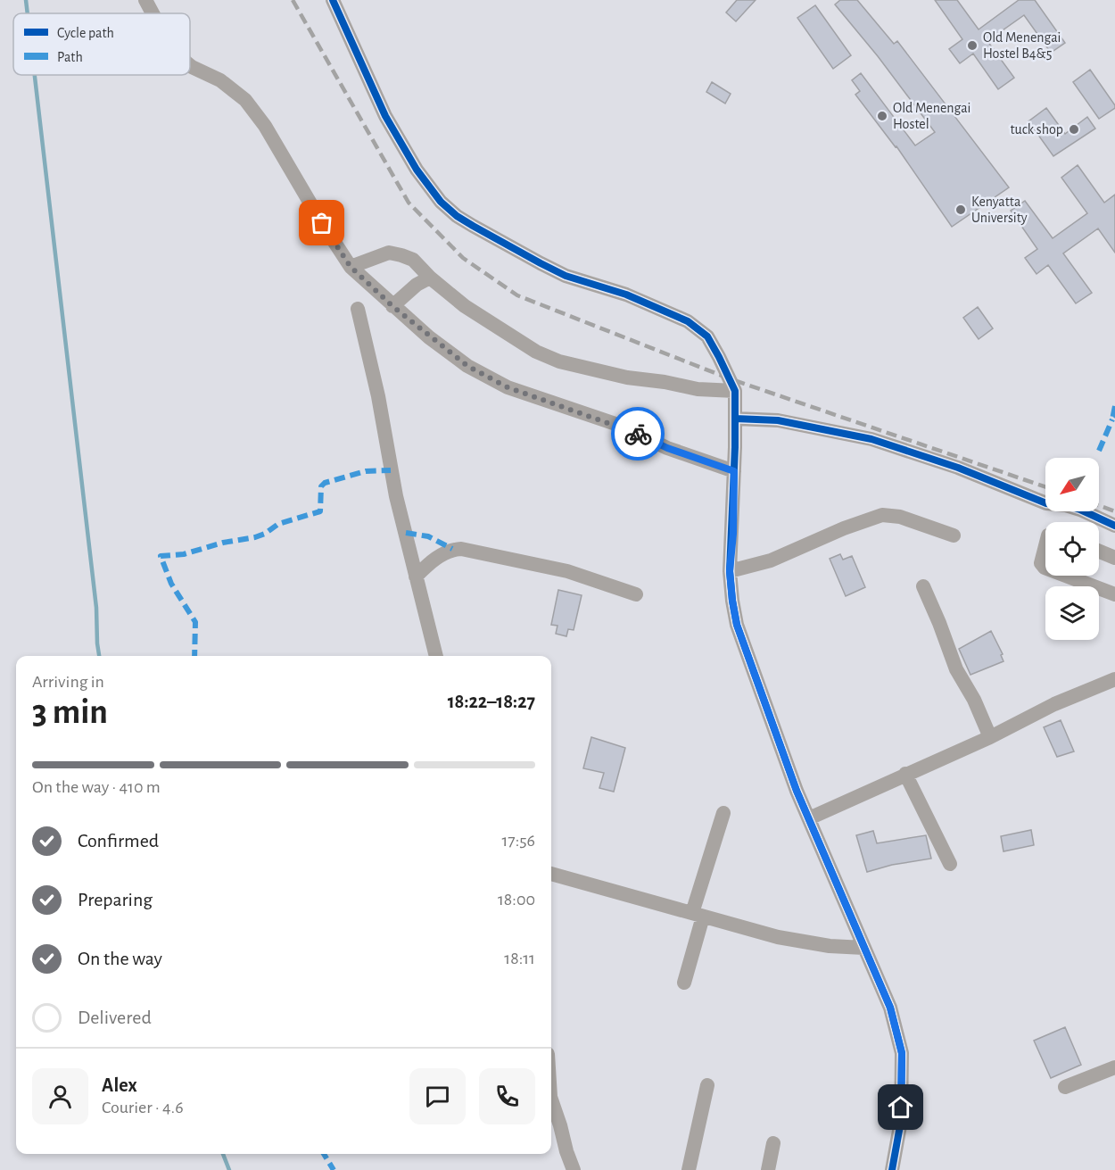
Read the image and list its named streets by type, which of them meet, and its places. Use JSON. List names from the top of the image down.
{
  "places": [
    "Old Menengai Hostel B4&5",
    "Old Menengai Hostel",
    "tuck shop",
    "Kenyatta University"
  ],
  "legend": ["Cycle path", "Path"],
  "north": "bottom left",
  "page": {
    "heading": ["3 min", "Arriving in", "18:22–18:27"],
    "panel": ["Alex", "Courier · 4.6"],
    "bar": "On the way · 410 m",
    "list": [
      ["Confirmed", "17:56"],
      ["Preparing", "18:00"],
      ["On the way", "18:11"],
      "Delivered"
    ]
  }
}
